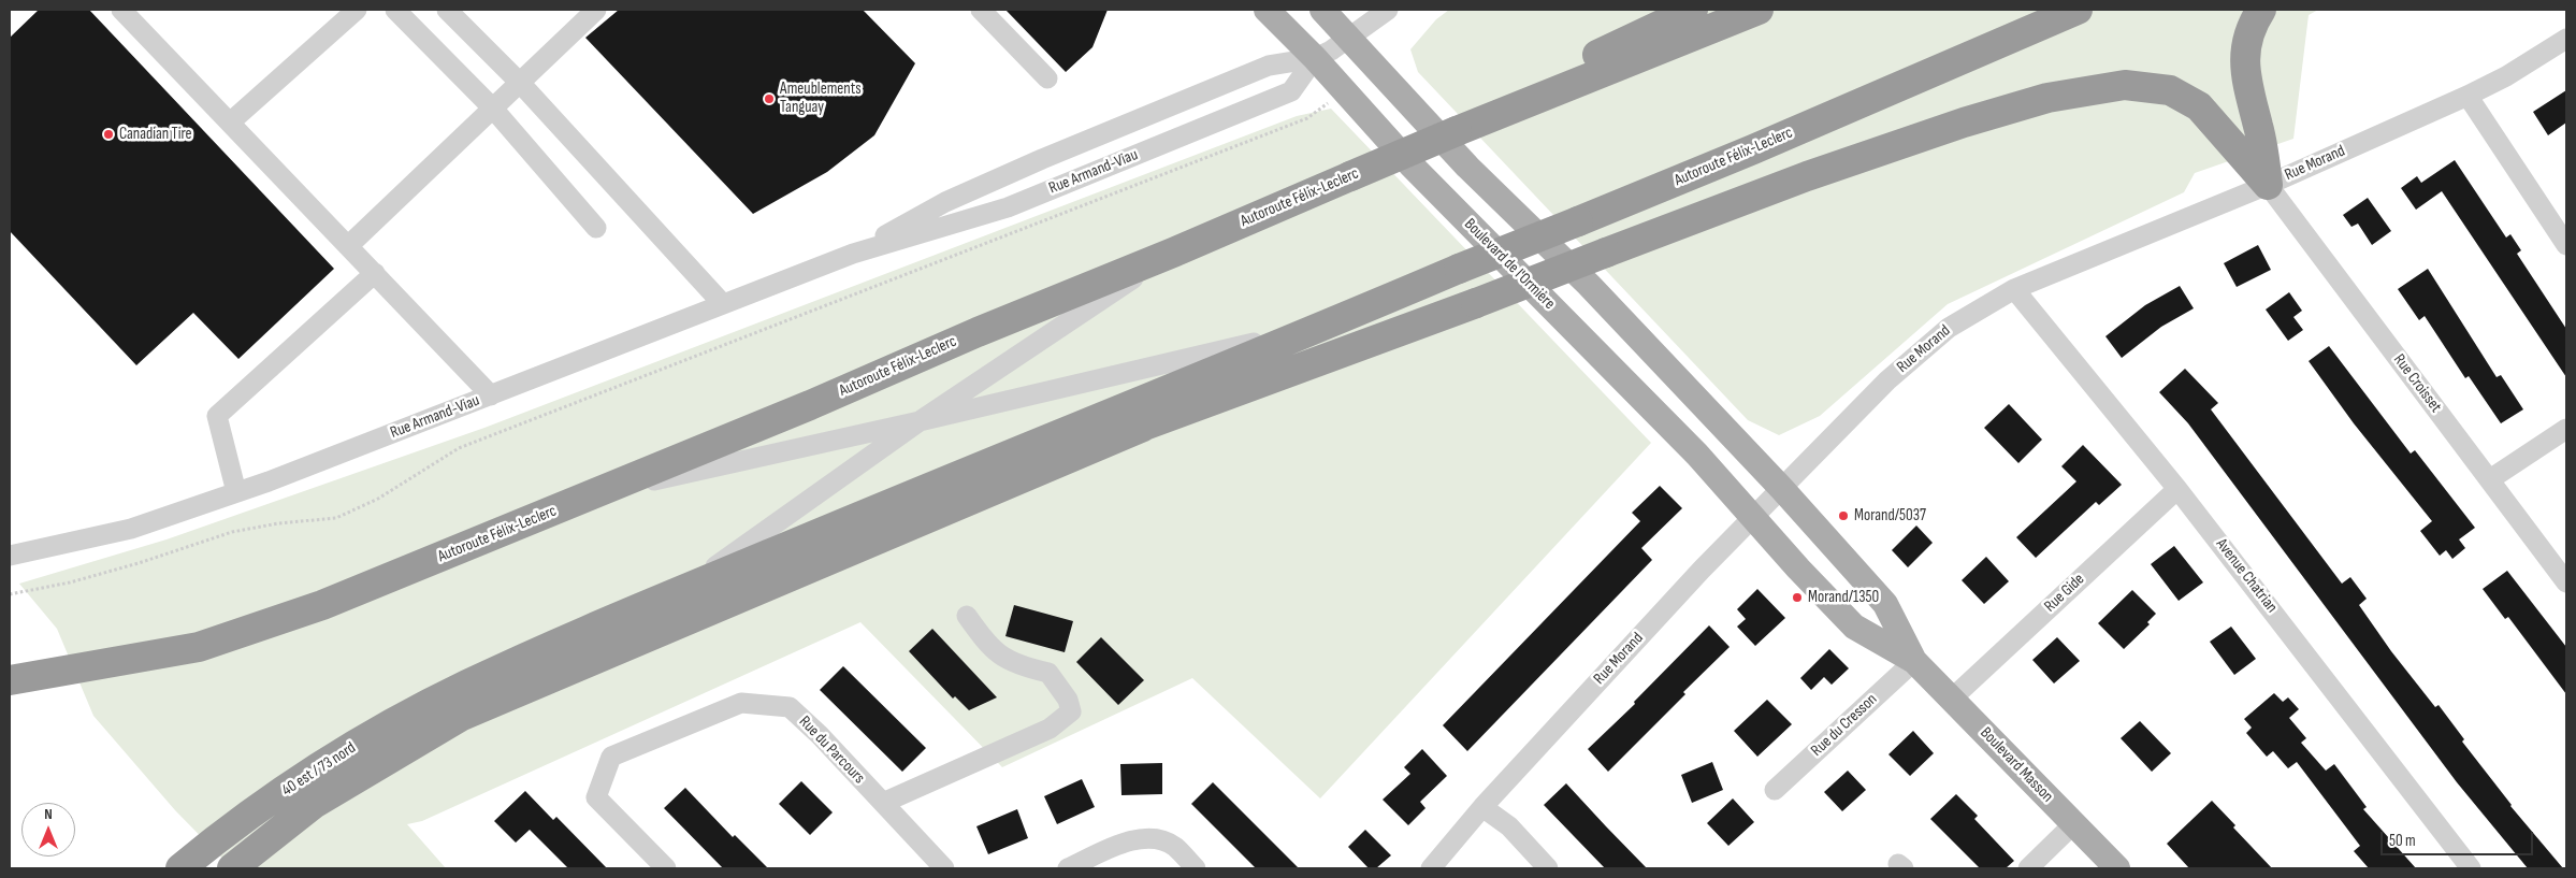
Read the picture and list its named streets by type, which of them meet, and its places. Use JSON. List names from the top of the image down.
{
  "streets": {
    "highway": ["Autoroute Félix-Leclerc", "40 est / 73 nord"],
    "main road": ["Boulevard de l'Ormière", "Boulevard Masson"],
    "street": [
      "Rue Morand",
      "Rue Armand-Viau",
      "Rue Croisset",
      "Avenue Chatrian",
      "Rue Gide",
      "Rue du Cresson",
      "Rue du Parcours"
    ]
  },
  "crossings": [
    ["Autoroute Félix-Leclerc", "40 est / 73 nord"],
    ["Rue Morand", "Boulevard de l'Ormière"],
    ["Rue Morand", "Rue Croisset"],
    ["Rue Morand", "Avenue Chatrian"],
    ["Rue Morand", "Boulevard Masson"],
    ["Rue Armand-Viau", "Boulevard de l'Ormière"],
    ["Boulevard de l'Ormière", "Boulevard Masson"],
    ["Avenue Chatrian", "Rue Gide"],
    ["Rue Gide", "Boulevard Masson"],
    ["Rue du Cresson", "Boulevard Masson"]
  ],
  "places": [
    "Ameublements Tanguay",
    "Canadian Tire",
    "Morand/5037",
    "Morand/1350"
  ],
  "scale_bar": "50 m",
  "north": "top"
}
